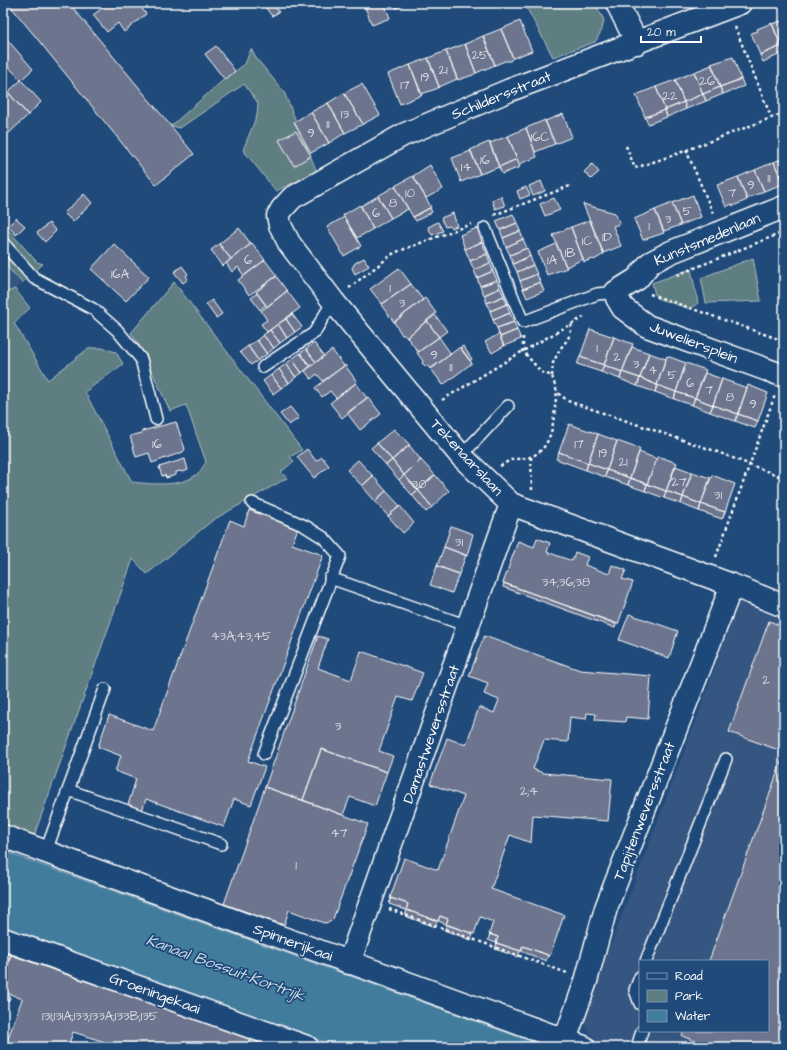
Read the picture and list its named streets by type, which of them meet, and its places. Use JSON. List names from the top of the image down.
{
  "streets": {
    "street": [
      "Schildersstraat",
      "Kunstsmedenlaan",
      "Juweliersplein",
      "Tekenaarslaan",
      "Damastweversstraat",
      "Tapijtenweversstraat",
      "Spinnerijkaai",
      "Groeningekaai"
    ]
  },
  "crossings": [
    ["Schildersstraat", "Tekenaarslaan"],
    ["Kunstsmedenlaan", "Juweliersplein"],
    ["Tekenaarslaan", "Damastweversstraat"],
    ["Tekenaarslaan", "Tapijtenweversstraat"],
    ["Damastweversstraat", "Spinnerijkaai"],
    ["Tapijtenweversstraat", "Spinnerijkaai"]
  ],
  "water": ["Kanaal Bossuit-Kortrijk"],
  "house_numbers": [
    "25",
    "21",
    "19",
    "26",
    "17",
    "22",
    "13",
    "11",
    "9",
    "16C",
    "16",
    "14",
    "11",
    "9",
    "10",
    "7",
    "8",
    "5",
    "6",
    "3",
    "1",
    "1D",
    "1C",
    "1B",
    "6",
    "1A",
    "16A",
    "1",
    "3",
    "1",
    "9",
    "2",
    "3",
    "11",
    "4",
    "5",
    "6",
    "7",
    "8",
    "9",
    "16",
    "17",
    "19",
    "21",
    "27",
    "30",
    "31",
    "31",
    "34;36;38",
    "43A;43;45",
    "2",
    "3",
    "2;4",
    "47",
    "1",
    "131;131A;133;133A;133B;135"
  ],
  "legend": ["Road", "Park", "Water"],
  "scale_bar": "20 m"
}
